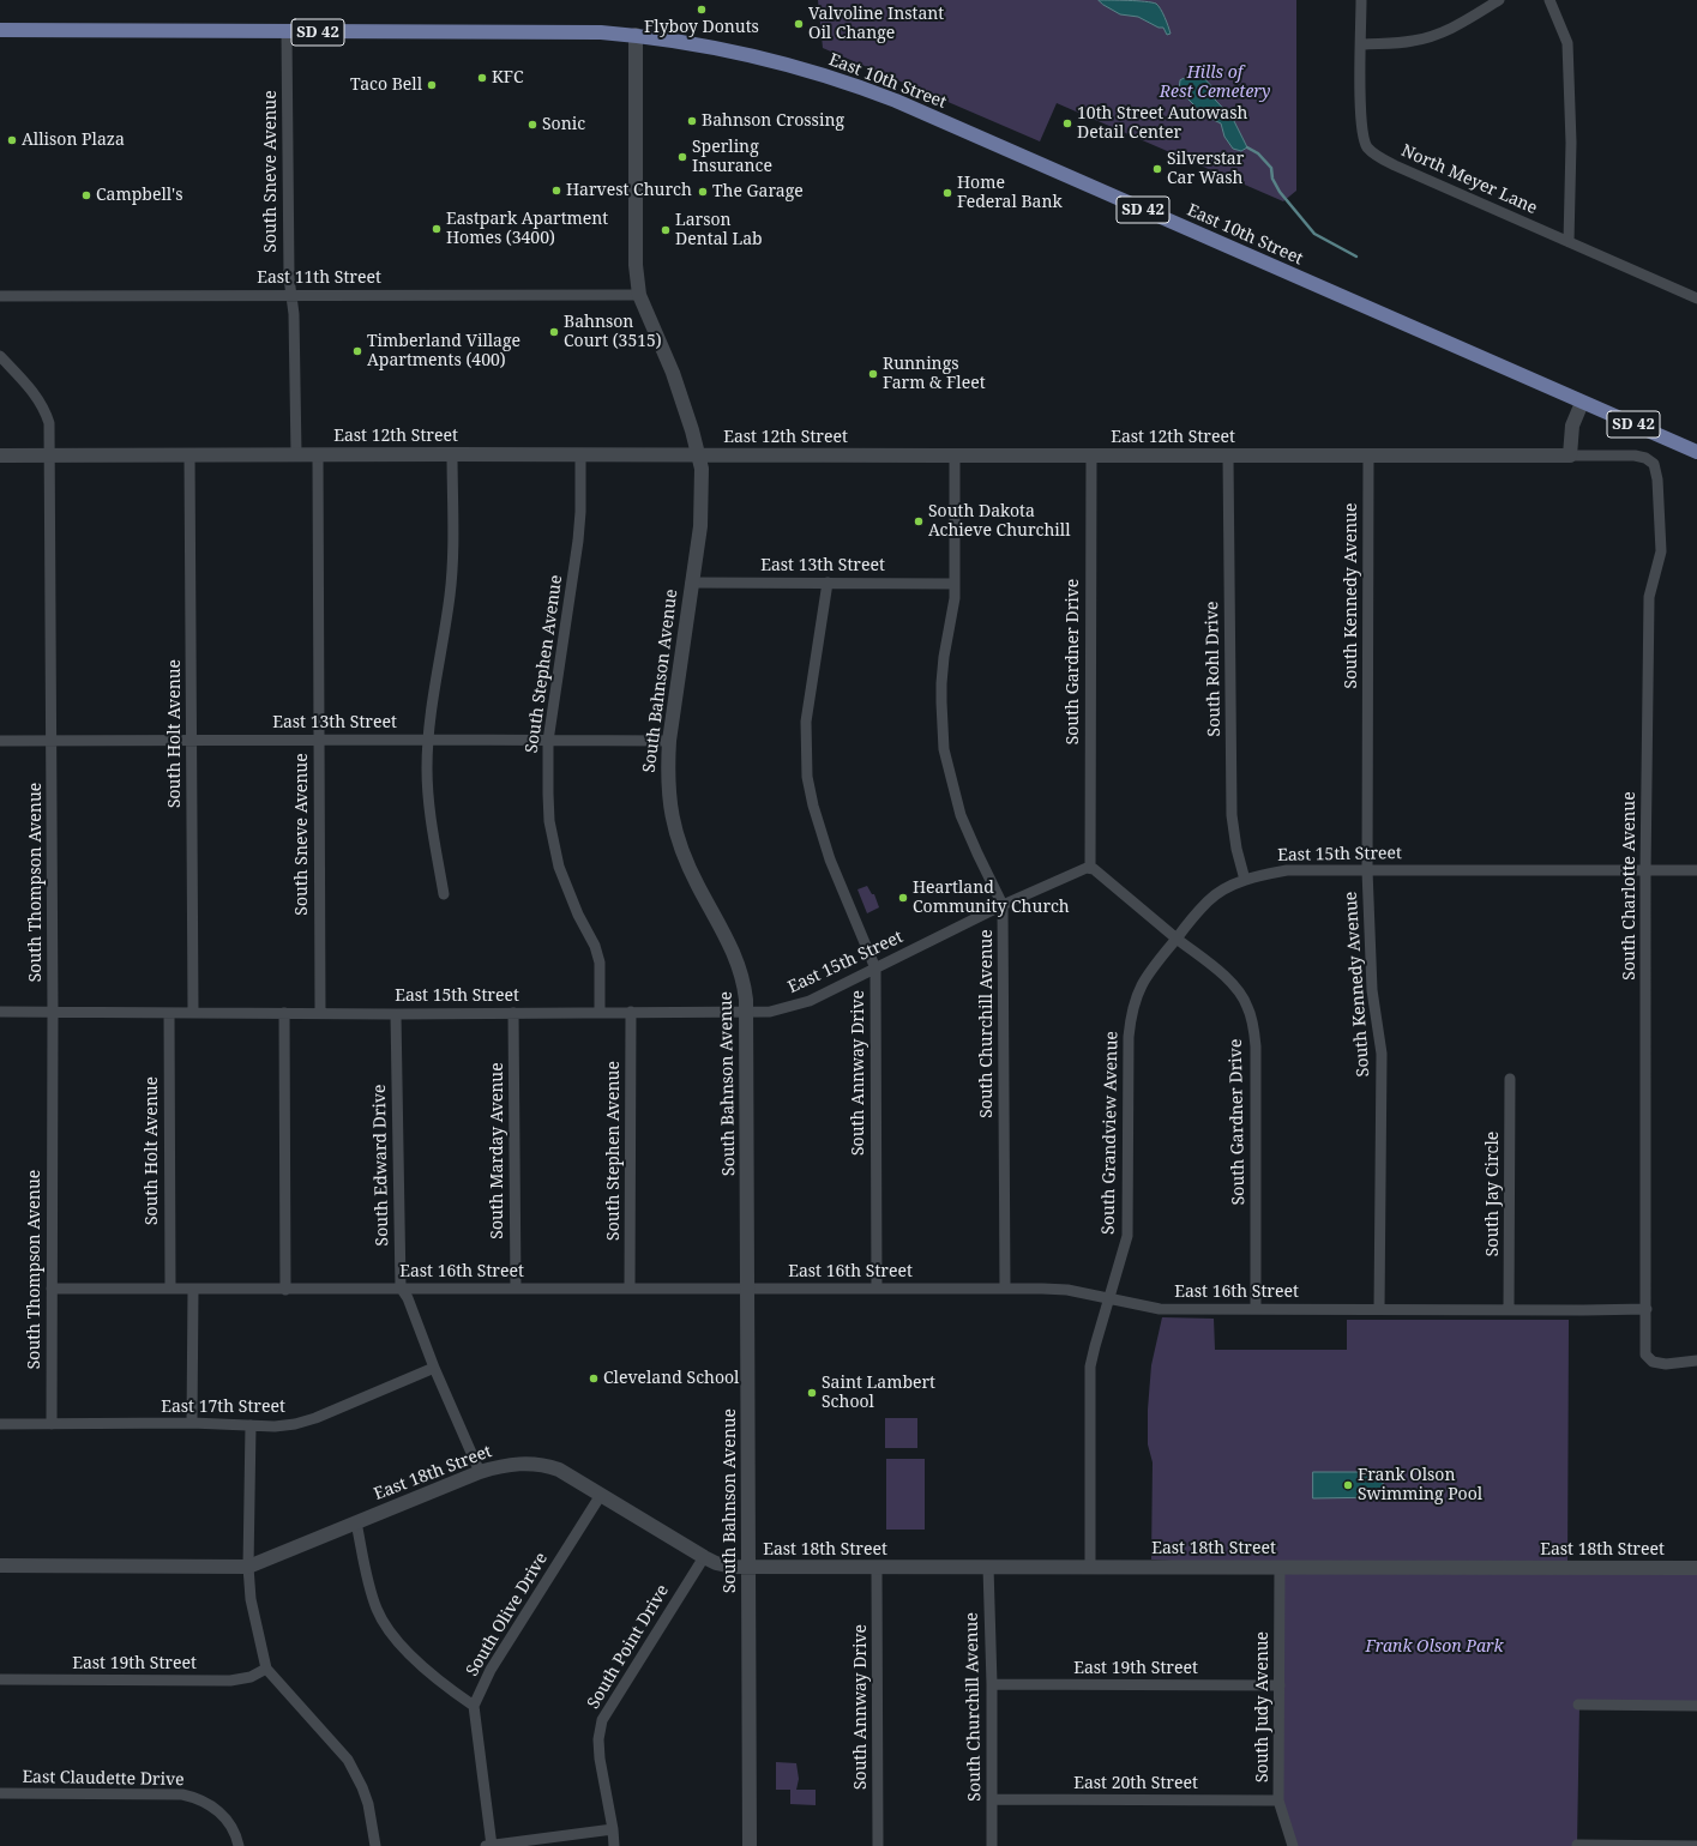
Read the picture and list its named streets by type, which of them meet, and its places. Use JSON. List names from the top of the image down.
{
  "streets": {
    "main road": ["SD 42", "East 10th Street"],
    "street": [
      "South Sneve Avenue",
      "North Meyer Lane",
      "East 11th Street",
      "East 12th Street",
      "East 13th Street",
      "South Kennedy Avenue",
      "South Gardner Drive",
      "South Stephen Avenue",
      "South Rohl Drive",
      "South Bahnson Avenue",
      "South Holt Avenue",
      "East 15th Street",
      "South Thompson Avenue",
      "South Charlotte Avenue",
      "South Churchill Avenue",
      "South Annway Drive",
      "South Grandview Avenue",
      "South Marday Avenue",
      "South Edward Drive",
      "South Jay Circle",
      "East 16th Street",
      "East 17th Street",
      "East 18th Street",
      "South Olive Drive",
      "South Point Drive",
      "East 19th Street",
      "South Judy Avenue",
      "East Claudette Drive",
      "East 20th Street"
    ]
  },
  "crossings": [
    ["East 10th Street", "South Sneve Avenue"],
    ["East 10th Street", "South Bahnson Avenue"],
    ["South Sneve Avenue", "East 11th Street"],
    ["South Sneve Avenue", "East 12th Street"],
    ["South Sneve Avenue", "East 13th Street"],
    ["South Sneve Avenue", "East 15th Street"],
    ["East 11th Street", "South Bahnson Avenue"],
    ["East 12th Street", "South Kennedy Avenue"],
    ["East 12th Street", "South Gardner Drive"],
    ["East 12th Street", "South Stephen Avenue"],
    ["East 12th Street", "South Rohl Drive"],
    ["East 12th Street", "South Bahnson Avenue"],
    ["East 12th Street", "South Holt Avenue"],
    ["East 12th Street", "South Thompson Avenue"],
    ["East 12th Street", "South Charlotte Avenue"],
    ["East 12th Street", "South Churchill Avenue"],
    ["East 13th Street", "South Stephen Avenue"],
    ["East 13th Street", "South Bahnson Avenue"],
    ["East 13th Street", "South Holt Avenue"],
    ["East 13th Street", "South Thompson Avenue"],
    ["East 13th Street", "South Churchill Avenue"],
    ["East 13th Street", "South Annway Drive"],
    ["South Kennedy Avenue", "East 15th Street"],
    ["South Kennedy Avenue", "East 16th Street"],
    ["South Gardner Drive", "East 15th Street"],
    ["South Gardner Drive", "South Grandview Avenue"],
    ["South Gardner Drive", "East 16th Street"],
    ["South Stephen Avenue", "East 15th Street"],
    ["South Stephen Avenue", "East 16th Street"],
    ["South Rohl Drive", "East 15th Street"],
    ["South Bahnson Avenue", "East 15th Street"],
    ["South Bahnson Avenue", "East 16th Street"],
    ["South Bahnson Avenue", "East 18th Street"],
    ["South Holt Avenue", "East 15th Street"],
    ["South Holt Avenue", "East 16th Street"],
    ["East 15th Street", "South Thompson Avenue"],
    ["East 15th Street", "South Charlotte Avenue"],
    ["East 15th Street", "South Churchill Avenue"],
    ["East 15th Street", "South Annway Drive"],
    ["East 15th Street", "South Grandview Avenue"],
    ["East 15th Street", "South Marday Avenue"],
    ["East 15th Street", "South Edward Drive"],
    ["South Thompson Avenue", "East 16th Street"],
    ["South Thompson Avenue", "East 17th Street"],
    ["South Charlotte Avenue", "East 16th Street"],
    ["South Churchill Avenue", "East 16th Street"],
    ["South Churchill Avenue", "East 18th Street"],
    ["South Churchill Avenue", "East 19th Street"],
    ["South Churchill Avenue", "East 20th Street"],
    ["South Annway Drive", "East 16th Street"],
    ["South Annway Drive", "East 18th Street"],
    ["South Grandview Avenue", "East 16th Street"],
    ["South Grandview Avenue", "East 18th Street"],
    ["South Marday Avenue", "East 16th Street"],
    ["South Edward Drive", "East 16th Street"],
    ["South Edward Drive", "East 17th Street"],
    ["South Edward Drive", "East 18th Street"],
    ["South Jay Circle", "East 16th Street"],
    ["East 18th Street", "South Olive Drive"],
    ["East 18th Street", "South Point Drive"],
    ["East 18th Street", "South Judy Avenue"],
    ["East 19th Street", "South Judy Avenue"],
    ["South Judy Avenue", "East 20th Street"]
  ],
  "parks": ["Hills of Rest Cemetery", "Frank Olson Park"],
  "places": [
    "Flyboy Donuts",
    "Valvoline Instant Oil Change",
    "KFC",
    "Taco Bell",
    "Bahnson Crossing",
    "10th Street Autowash Detail Center",
    "Sonic",
    "Allison Plaza",
    "Sperling Insurance",
    "Silverstar Car Wash",
    "Harvest Church",
    "The Garage",
    "Home Federal Bank",
    "Campbell's",
    "Eastpark Apartment Homes (3400)",
    "Larson Dental Lab",
    "Bahnson Court (3515)",
    "Timberland Village Apartments (400)",
    "Runnings Farm & Fleet",
    "South Dakota Achieve Churchill",
    "Heartland Community Church",
    "Cleveland School",
    "Saint Lambert School",
    "Frank Olson Swimming Pool"
  ]
}
